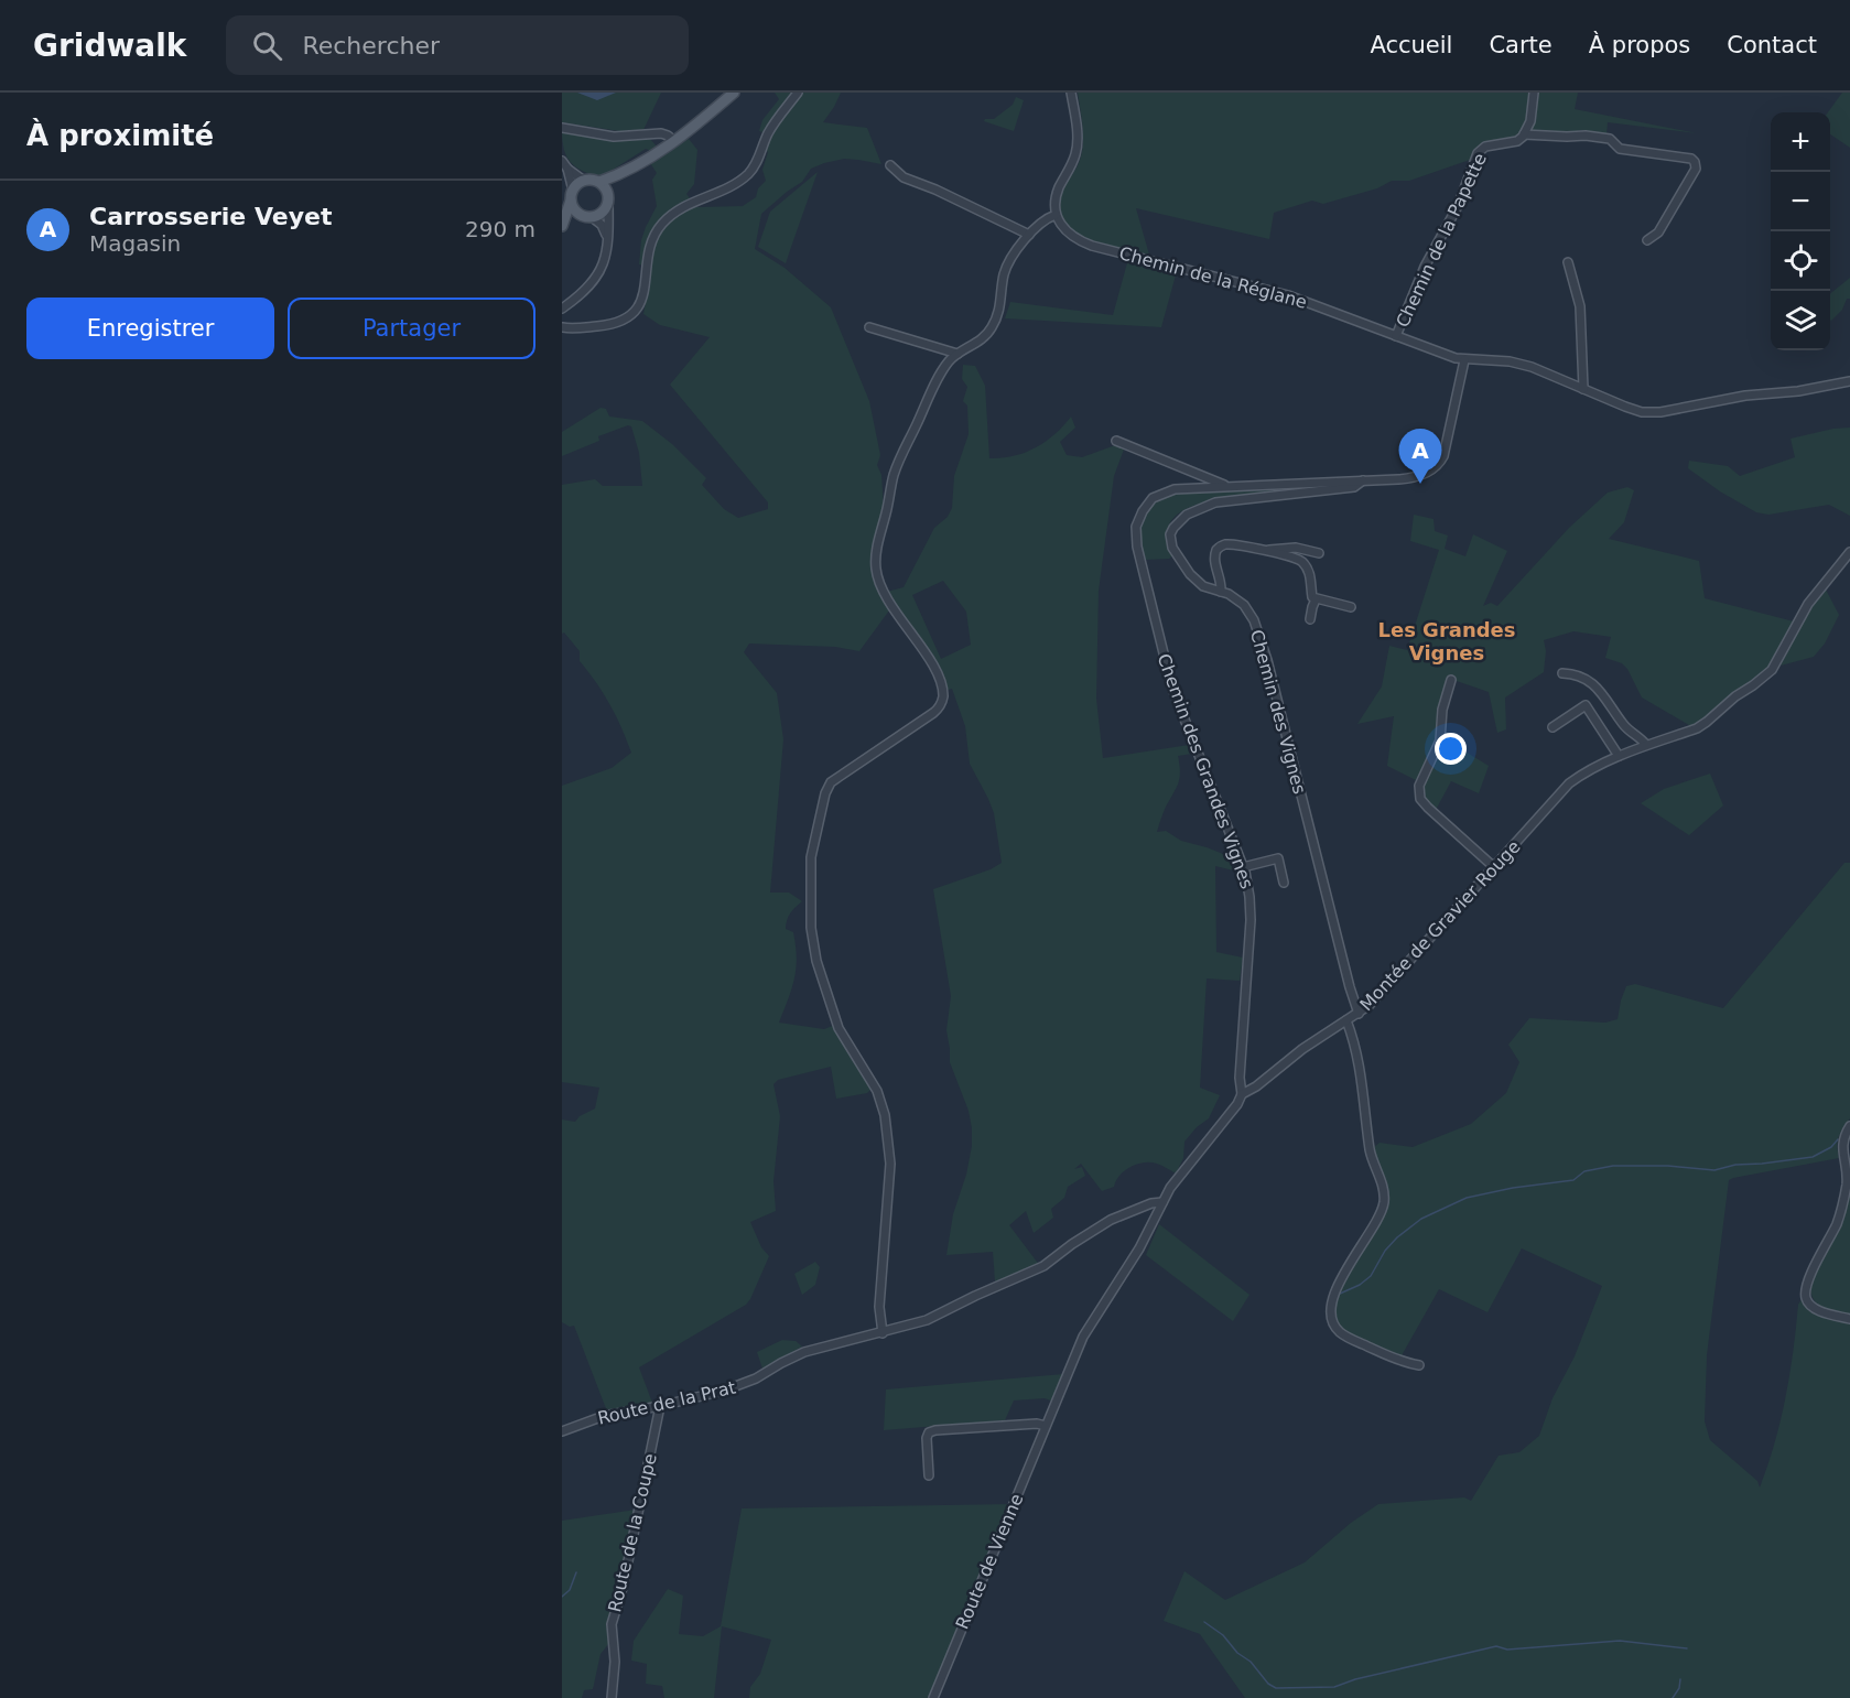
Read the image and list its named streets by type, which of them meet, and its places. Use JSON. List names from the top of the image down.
{
  "streets": {
    "street": [
      "Chemin de la Papette",
      "Chemin de la Réglane",
      "Chemin des Vignes",
      "Chemin des Grandes Vignes",
      "Montée de Gravier Rouge",
      "Route de la Prat",
      "Route de la Coupe",
      "Route de Vienne"
    ]
  },
  "crossings": [
    ["Chemin de la Papette", "Chemin de la Réglane"],
    ["Chemin de la Réglane", "Chemin des Grandes Vignes"],
    ["Chemin des Vignes", "Chemin des Grandes Vignes"],
    ["Chemin des Vignes", "Montée de Gravier Rouge"],
    ["Chemin des Grandes Vignes", "Montée de Gravier Rouge"],
    ["Montée de Gravier Rouge", "Route de la Prat"],
    ["Montée de Gravier Rouge", "Route de Vienne"],
    ["Route de la Prat", "Route de la Coupe"],
    ["Route de la Prat", "Route de Vienne"]
  ],
  "districts": ["Les Grandes Vignes"],
  "page": {
    "header": "Gridwalk",
    "search": "Rechercher",
    "nav": [
      "Accueil",
      "Carte",
      "À propos",
      "Contact"
    ],
    "heading": "À proximité",
    "map_buttons": ["+", "−"],
    "list": [
      {
        "mark": "A",
        "name": "Carrosserie Veyet",
        "note": "Magasin",
        "value": "290 m"
      }
    ],
    "buttons": ["Enregistrer", "Partager"],
    "pins": "A"
  }
}
